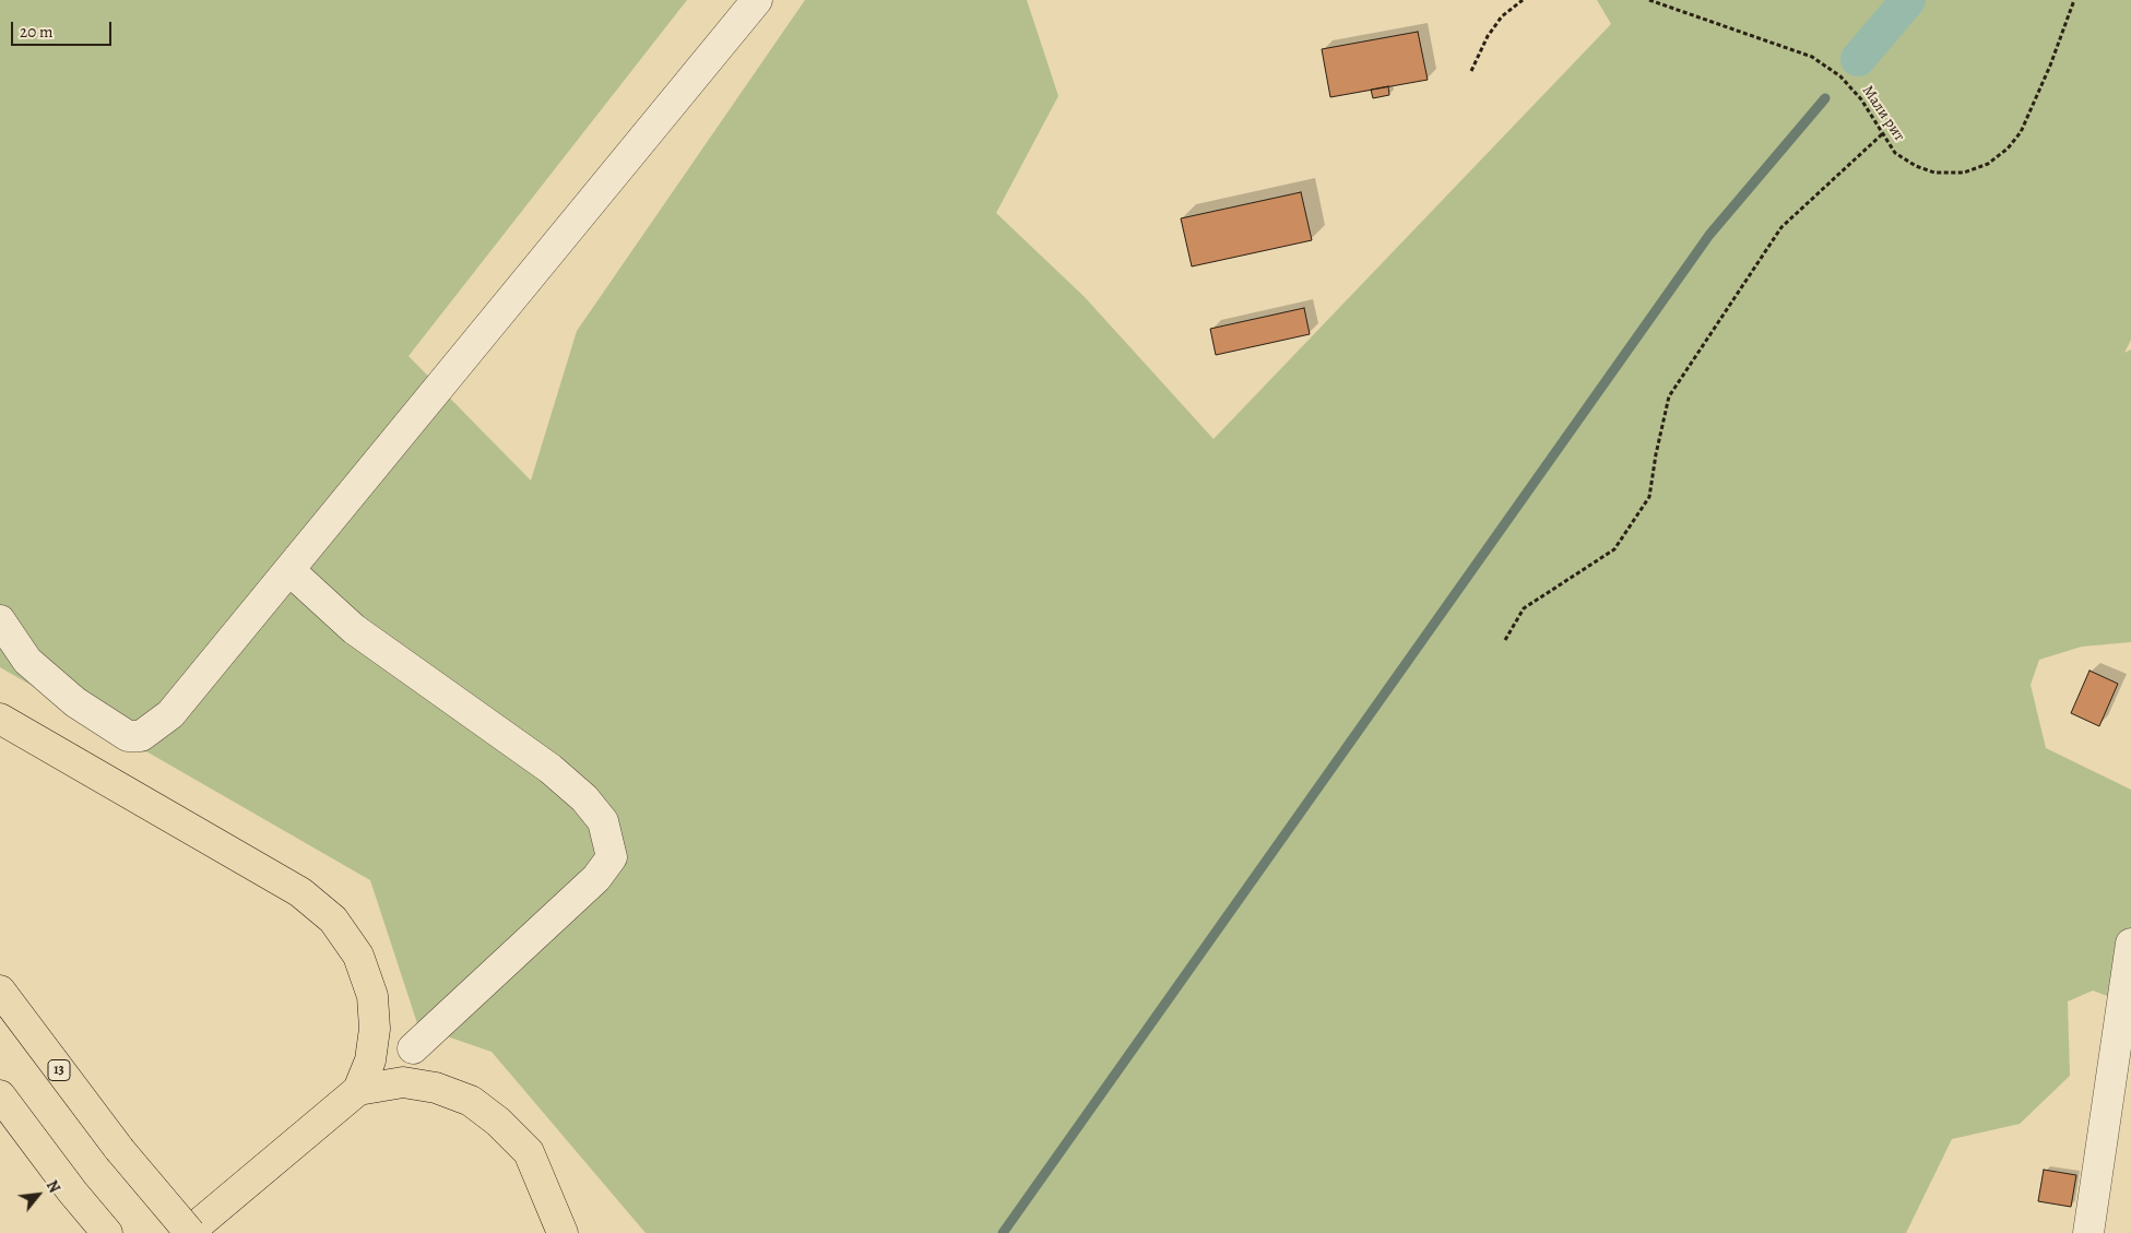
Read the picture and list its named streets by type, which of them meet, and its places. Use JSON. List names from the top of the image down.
{
  "streets": {
    "highway": ["13"],
    "path": ["Мали рит"]
  },
  "scale_bar": "20 m",
  "north": "top right"
}
